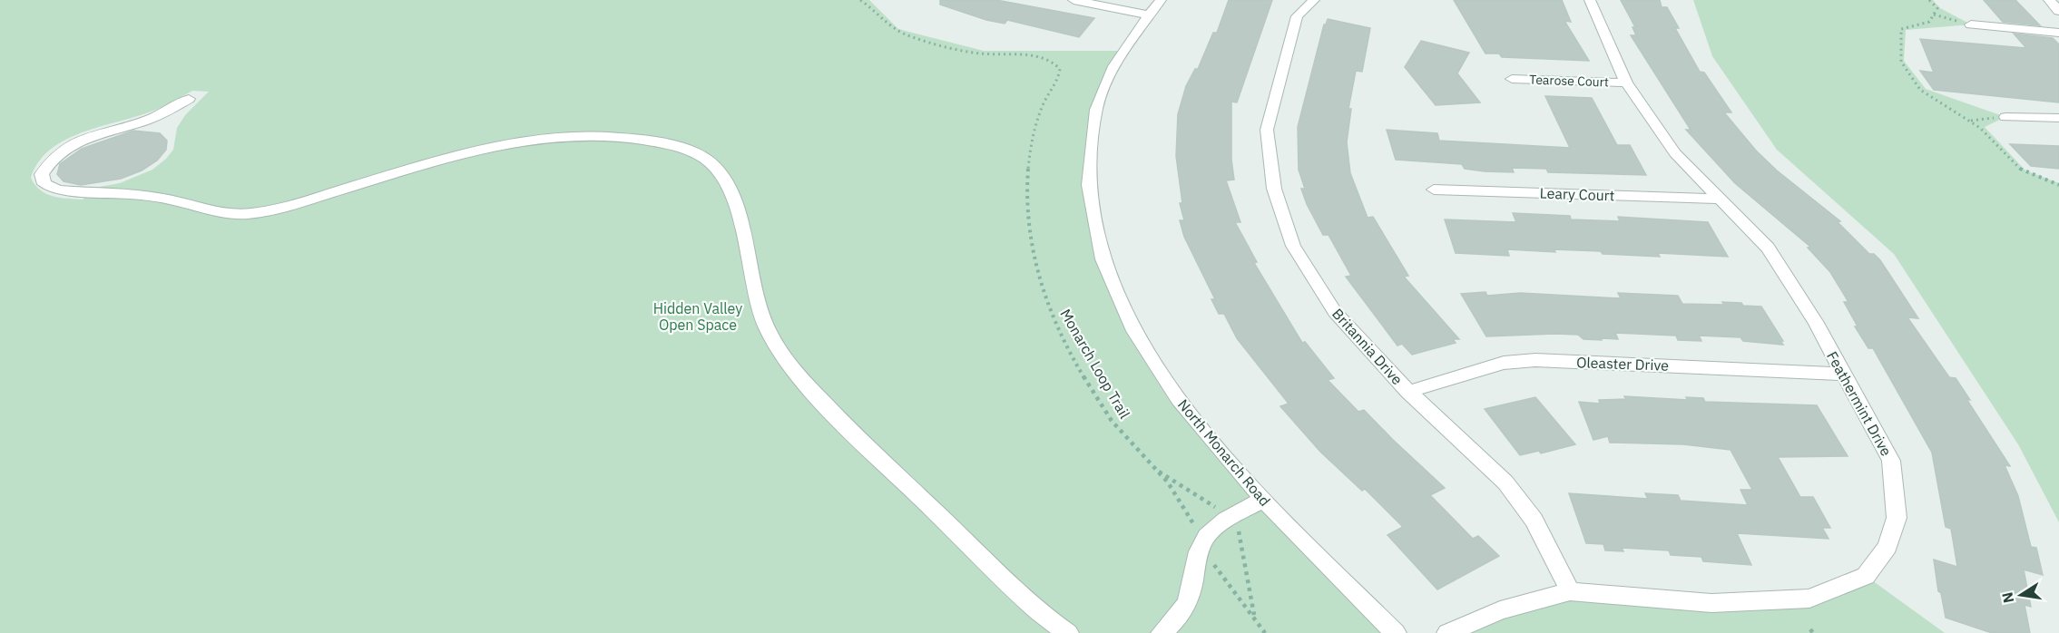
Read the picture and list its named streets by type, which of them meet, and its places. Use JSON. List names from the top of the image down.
{
  "streets": {
    "street": [
      "Tearose Court",
      "Leary Court",
      "Britannia Drive",
      "Oleaster Drive",
      "Feathermint Drive",
      "North Monarch Road"
    ],
    "path": ["Monarch Loop Trail"]
  },
  "crossings": [
    ["Tearose Court", "Feathermint Drive"],
    ["Leary Court", "Feathermint Drive"],
    ["Britannia Drive", "Oleaster Drive"],
    ["Britannia Drive", "Feathermint Drive"],
    ["Oleaster Drive", "Feathermint Drive"]
  ],
  "parks": ["Hidden Valley Open Space"],
  "north": "left"
}
